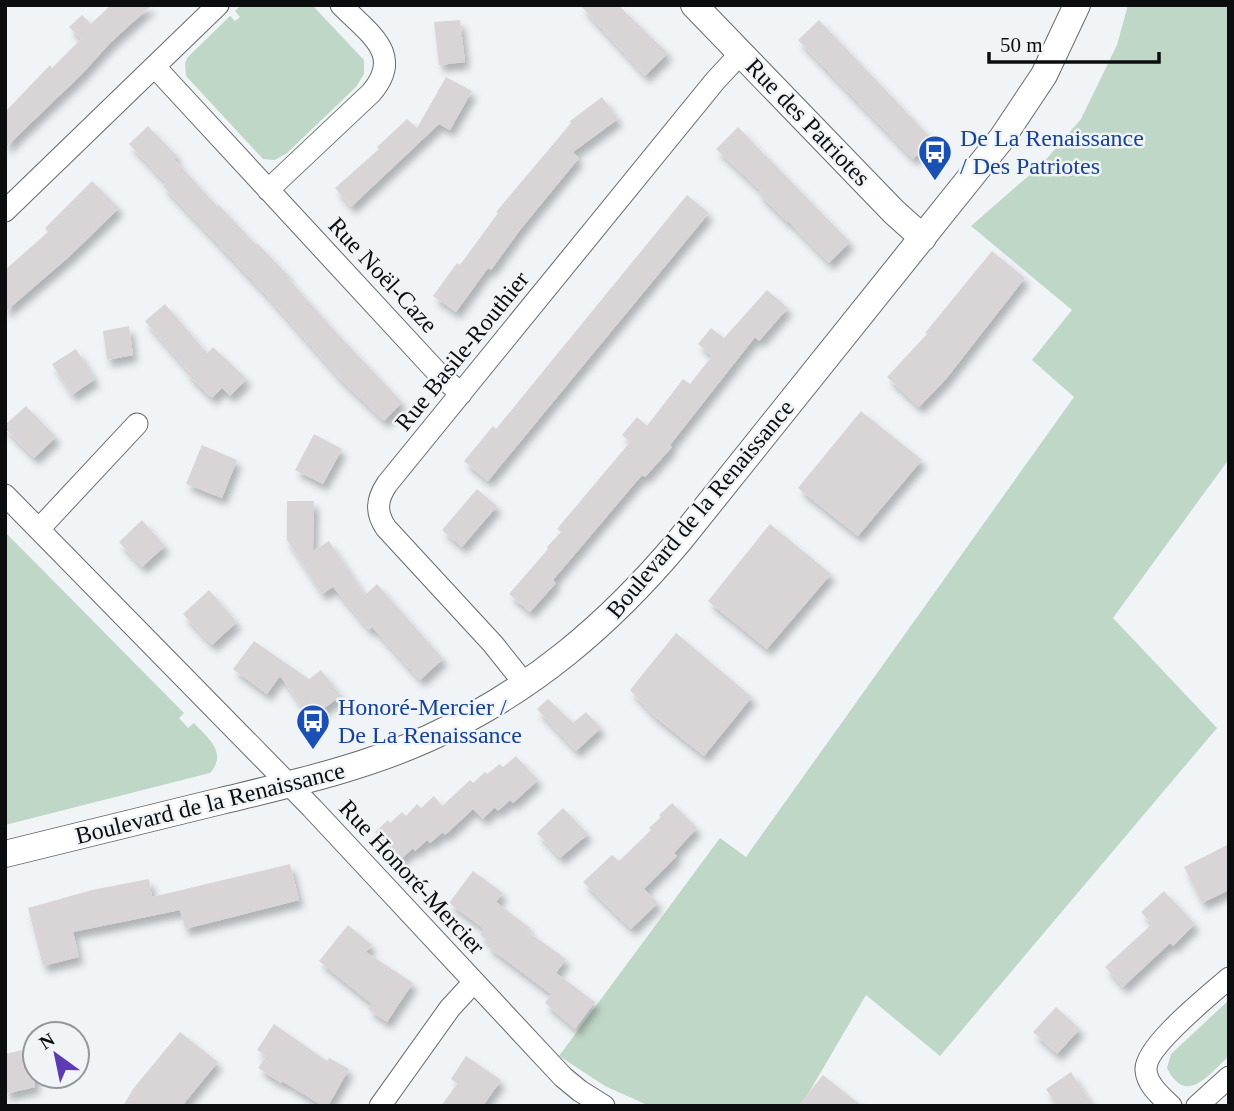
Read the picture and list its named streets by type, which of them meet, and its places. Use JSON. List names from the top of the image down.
{
  "streets": {
    "street": [
      "Rue des Patriotes",
      "Rue Noël-Caze",
      "Rue Basile-Routhier",
      "Boulevard de la Renaissance",
      "Rue Honoré-Mercier"
    ]
  },
  "crossings": [
    ["Rue des Patriotes", "Rue Basile-Routhier"],
    ["Rue des Patriotes", "Boulevard de la Renaissance"],
    ["Rue Noël-Caze", "Rue Basile-Routhier"],
    ["Rue Basile-Routhier", "Boulevard de la Renaissance"],
    ["Boulevard de la Renaissance", "Rue Honoré-Mercier"]
  ],
  "places": {
    "bus stop": ["De La Renaissance / Des Patriotes", "Honoré-Mercier / De La Renaissance"]
  },
  "scale_bar": "50 m",
  "north": "top left"
}
